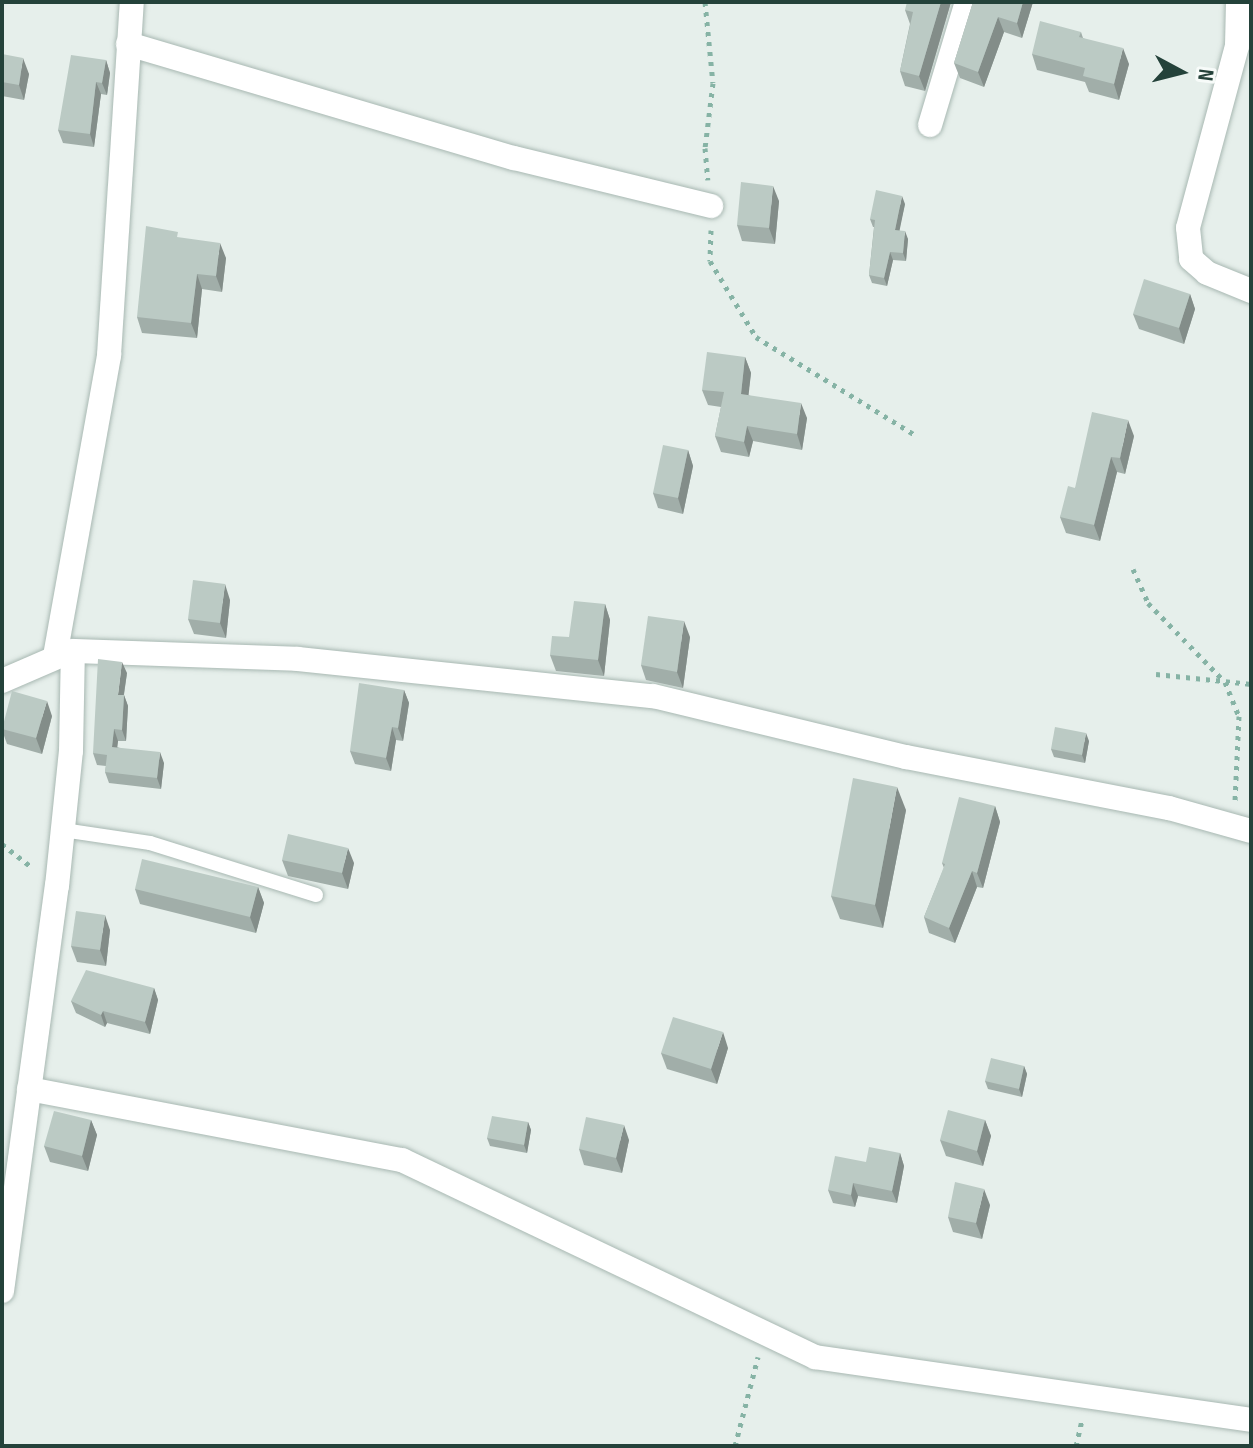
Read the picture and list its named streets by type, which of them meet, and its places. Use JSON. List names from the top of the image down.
{
  "north": "right"
}
